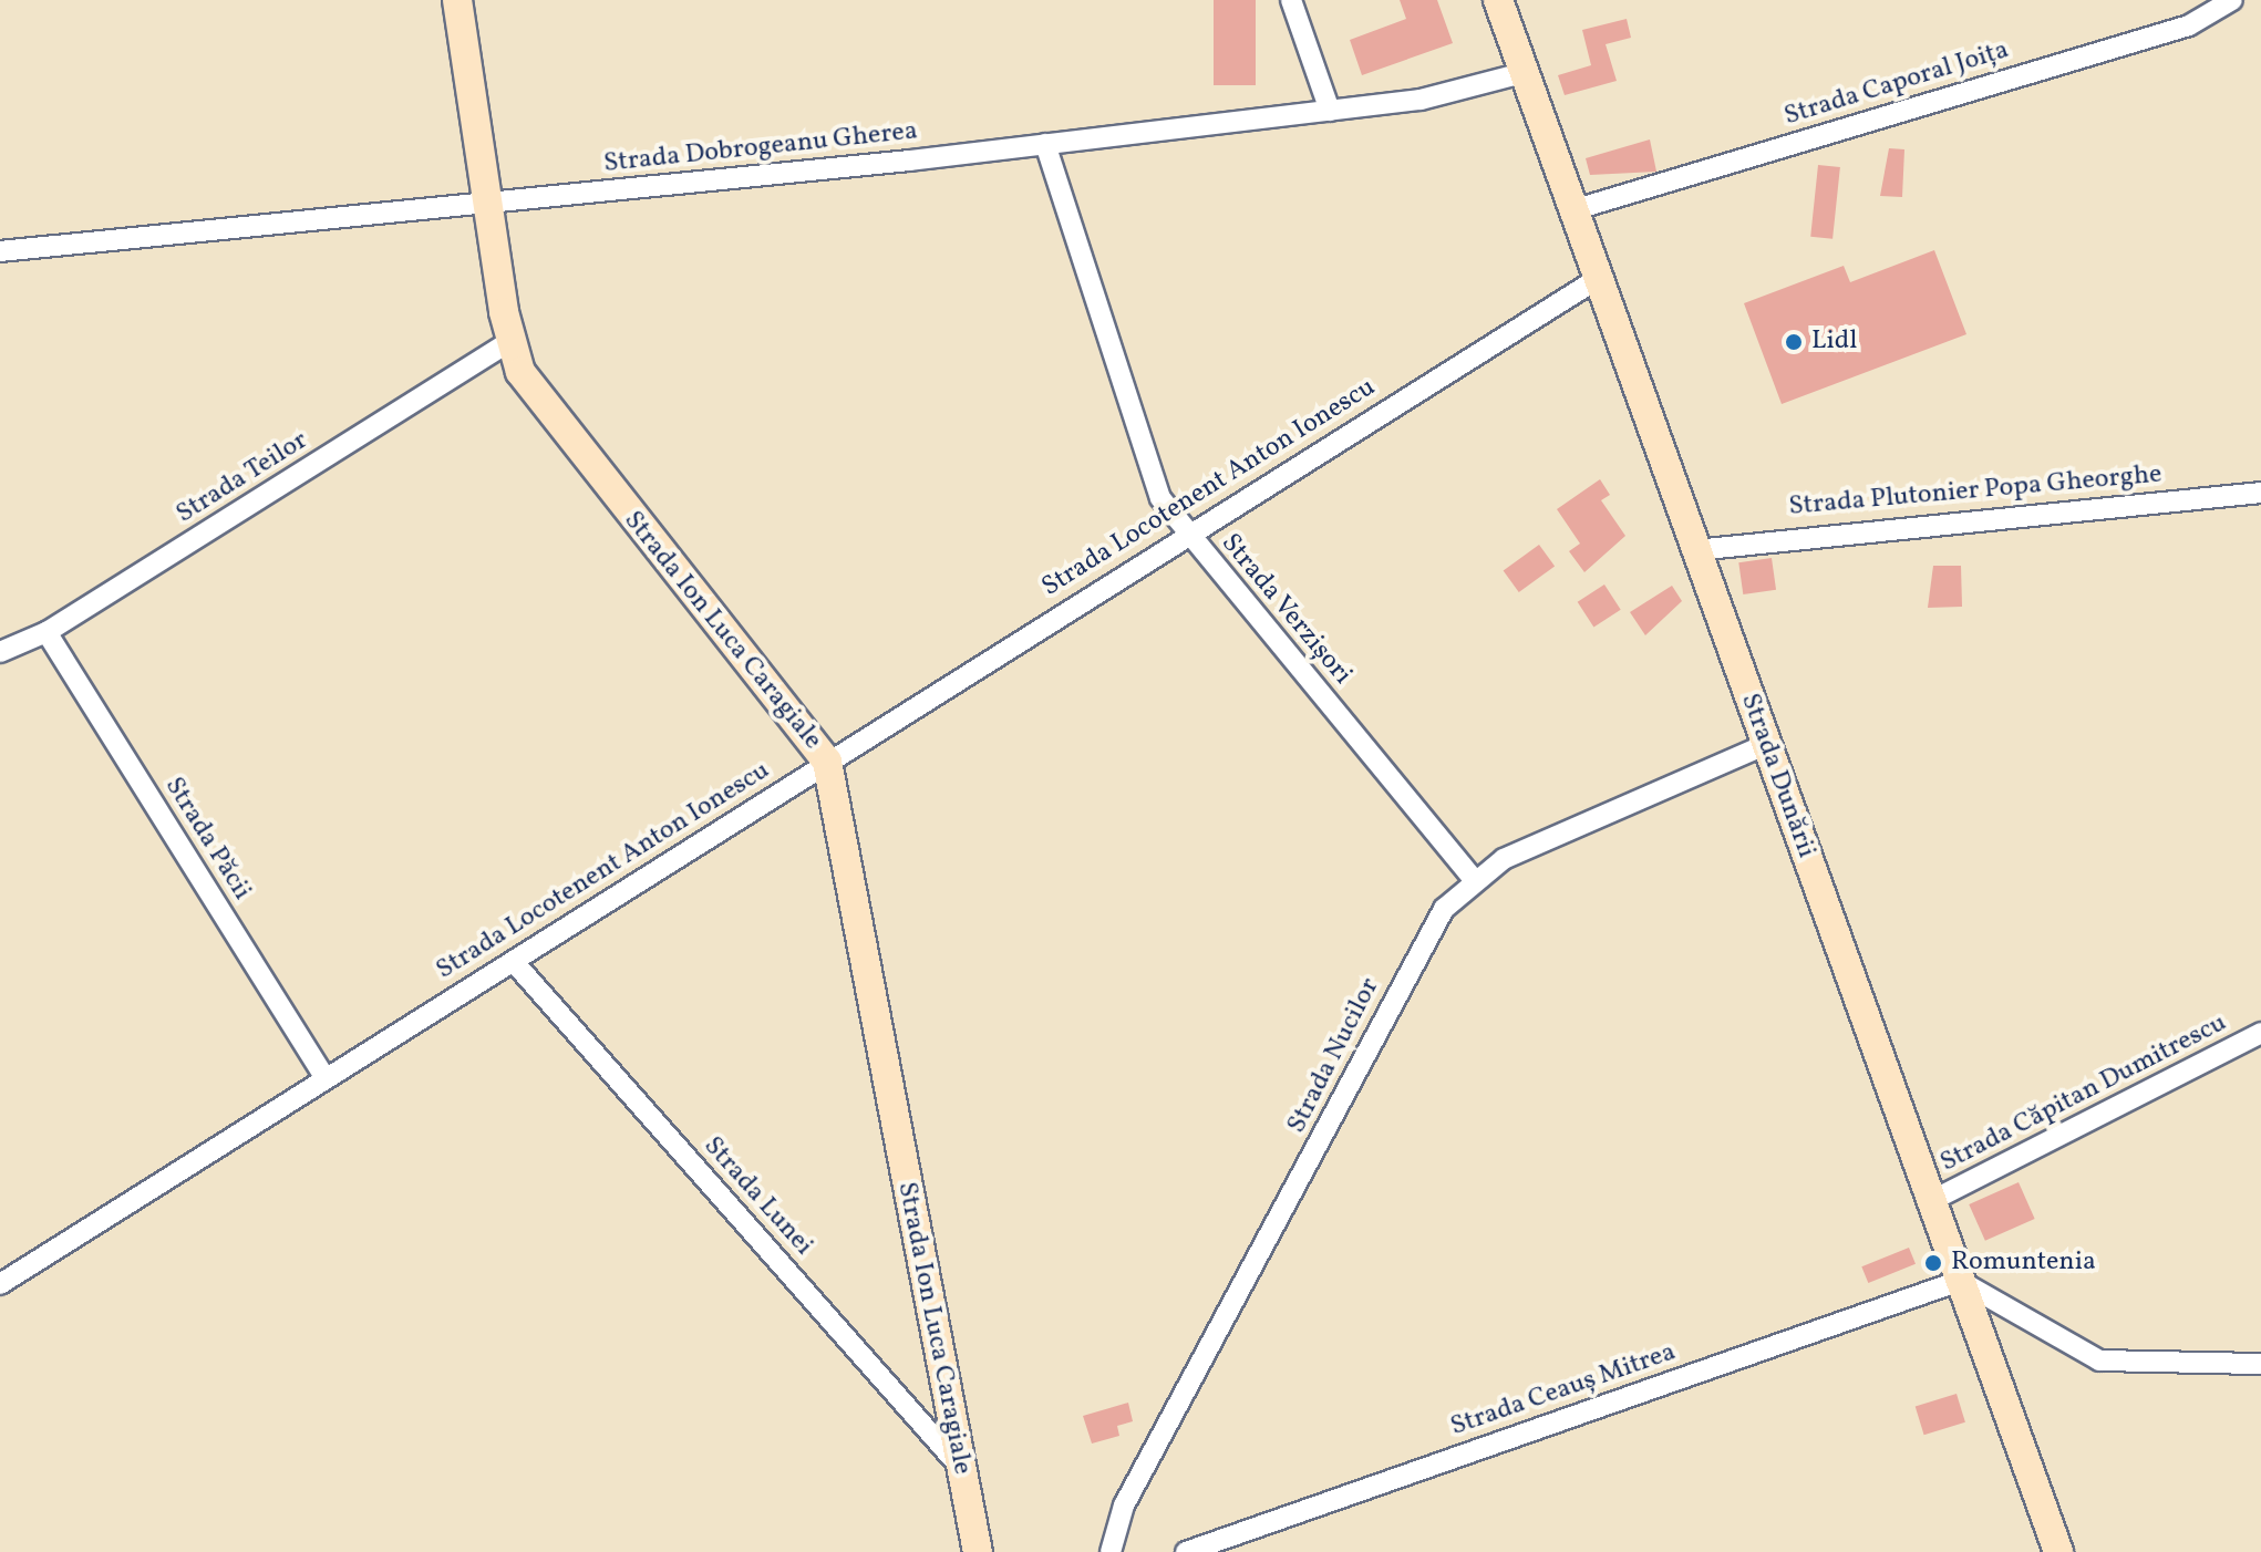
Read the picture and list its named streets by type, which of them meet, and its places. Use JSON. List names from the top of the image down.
{
  "streets": {
    "street": [
      "Strada Caporal Joița",
      "Strada Dobrogeanu Gherea",
      "Strada Teilor",
      "Strada Locotenent Anton Ionescu",
      "Strada Plutonier Popa Gheorghe",
      "Strada Verzișori",
      "Strada Ion Luca Caragiale",
      "Strada Dunării",
      "Strada Păcii",
      "Strada Nucilor",
      "Strada Căpitan Dumitrescu",
      "Strada Lunei",
      "Strada Ceauș Mitrea"
    ]
  },
  "crossings": [
    ["Strada Caporal Joița", "Strada Dunării"],
    ["Strada Dobrogeanu Gherea", "Strada Verzișori"],
    ["Strada Dobrogeanu Gherea", "Strada Ion Luca Caragiale"],
    ["Strada Dobrogeanu Gherea", "Strada Dunării"],
    ["Strada Teilor", "Strada Ion Luca Caragiale"],
    ["Strada Teilor", "Strada Păcii"],
    ["Strada Locotenent Anton Ionescu", "Strada Verzișori"],
    ["Strada Locotenent Anton Ionescu", "Strada Ion Luca Caragiale"],
    ["Strada Locotenent Anton Ionescu", "Strada Dunării"],
    ["Strada Locotenent Anton Ionescu", "Strada Păcii"],
    ["Strada Locotenent Anton Ionescu", "Strada Lunei"],
    ["Strada Plutonier Popa Gheorghe", "Strada Dunării"],
    ["Strada Verzișori", "Strada Nucilor"],
    ["Strada Ion Luca Caragiale", "Strada Lunei"],
    ["Strada Dunării", "Strada Nucilor"],
    ["Strada Dunării", "Strada Căpitan Dumitrescu"],
    ["Strada Dunării", "Strada Ceauș Mitrea"]
  ],
  "places": ["Lidl", "Romuntenia"]
}
